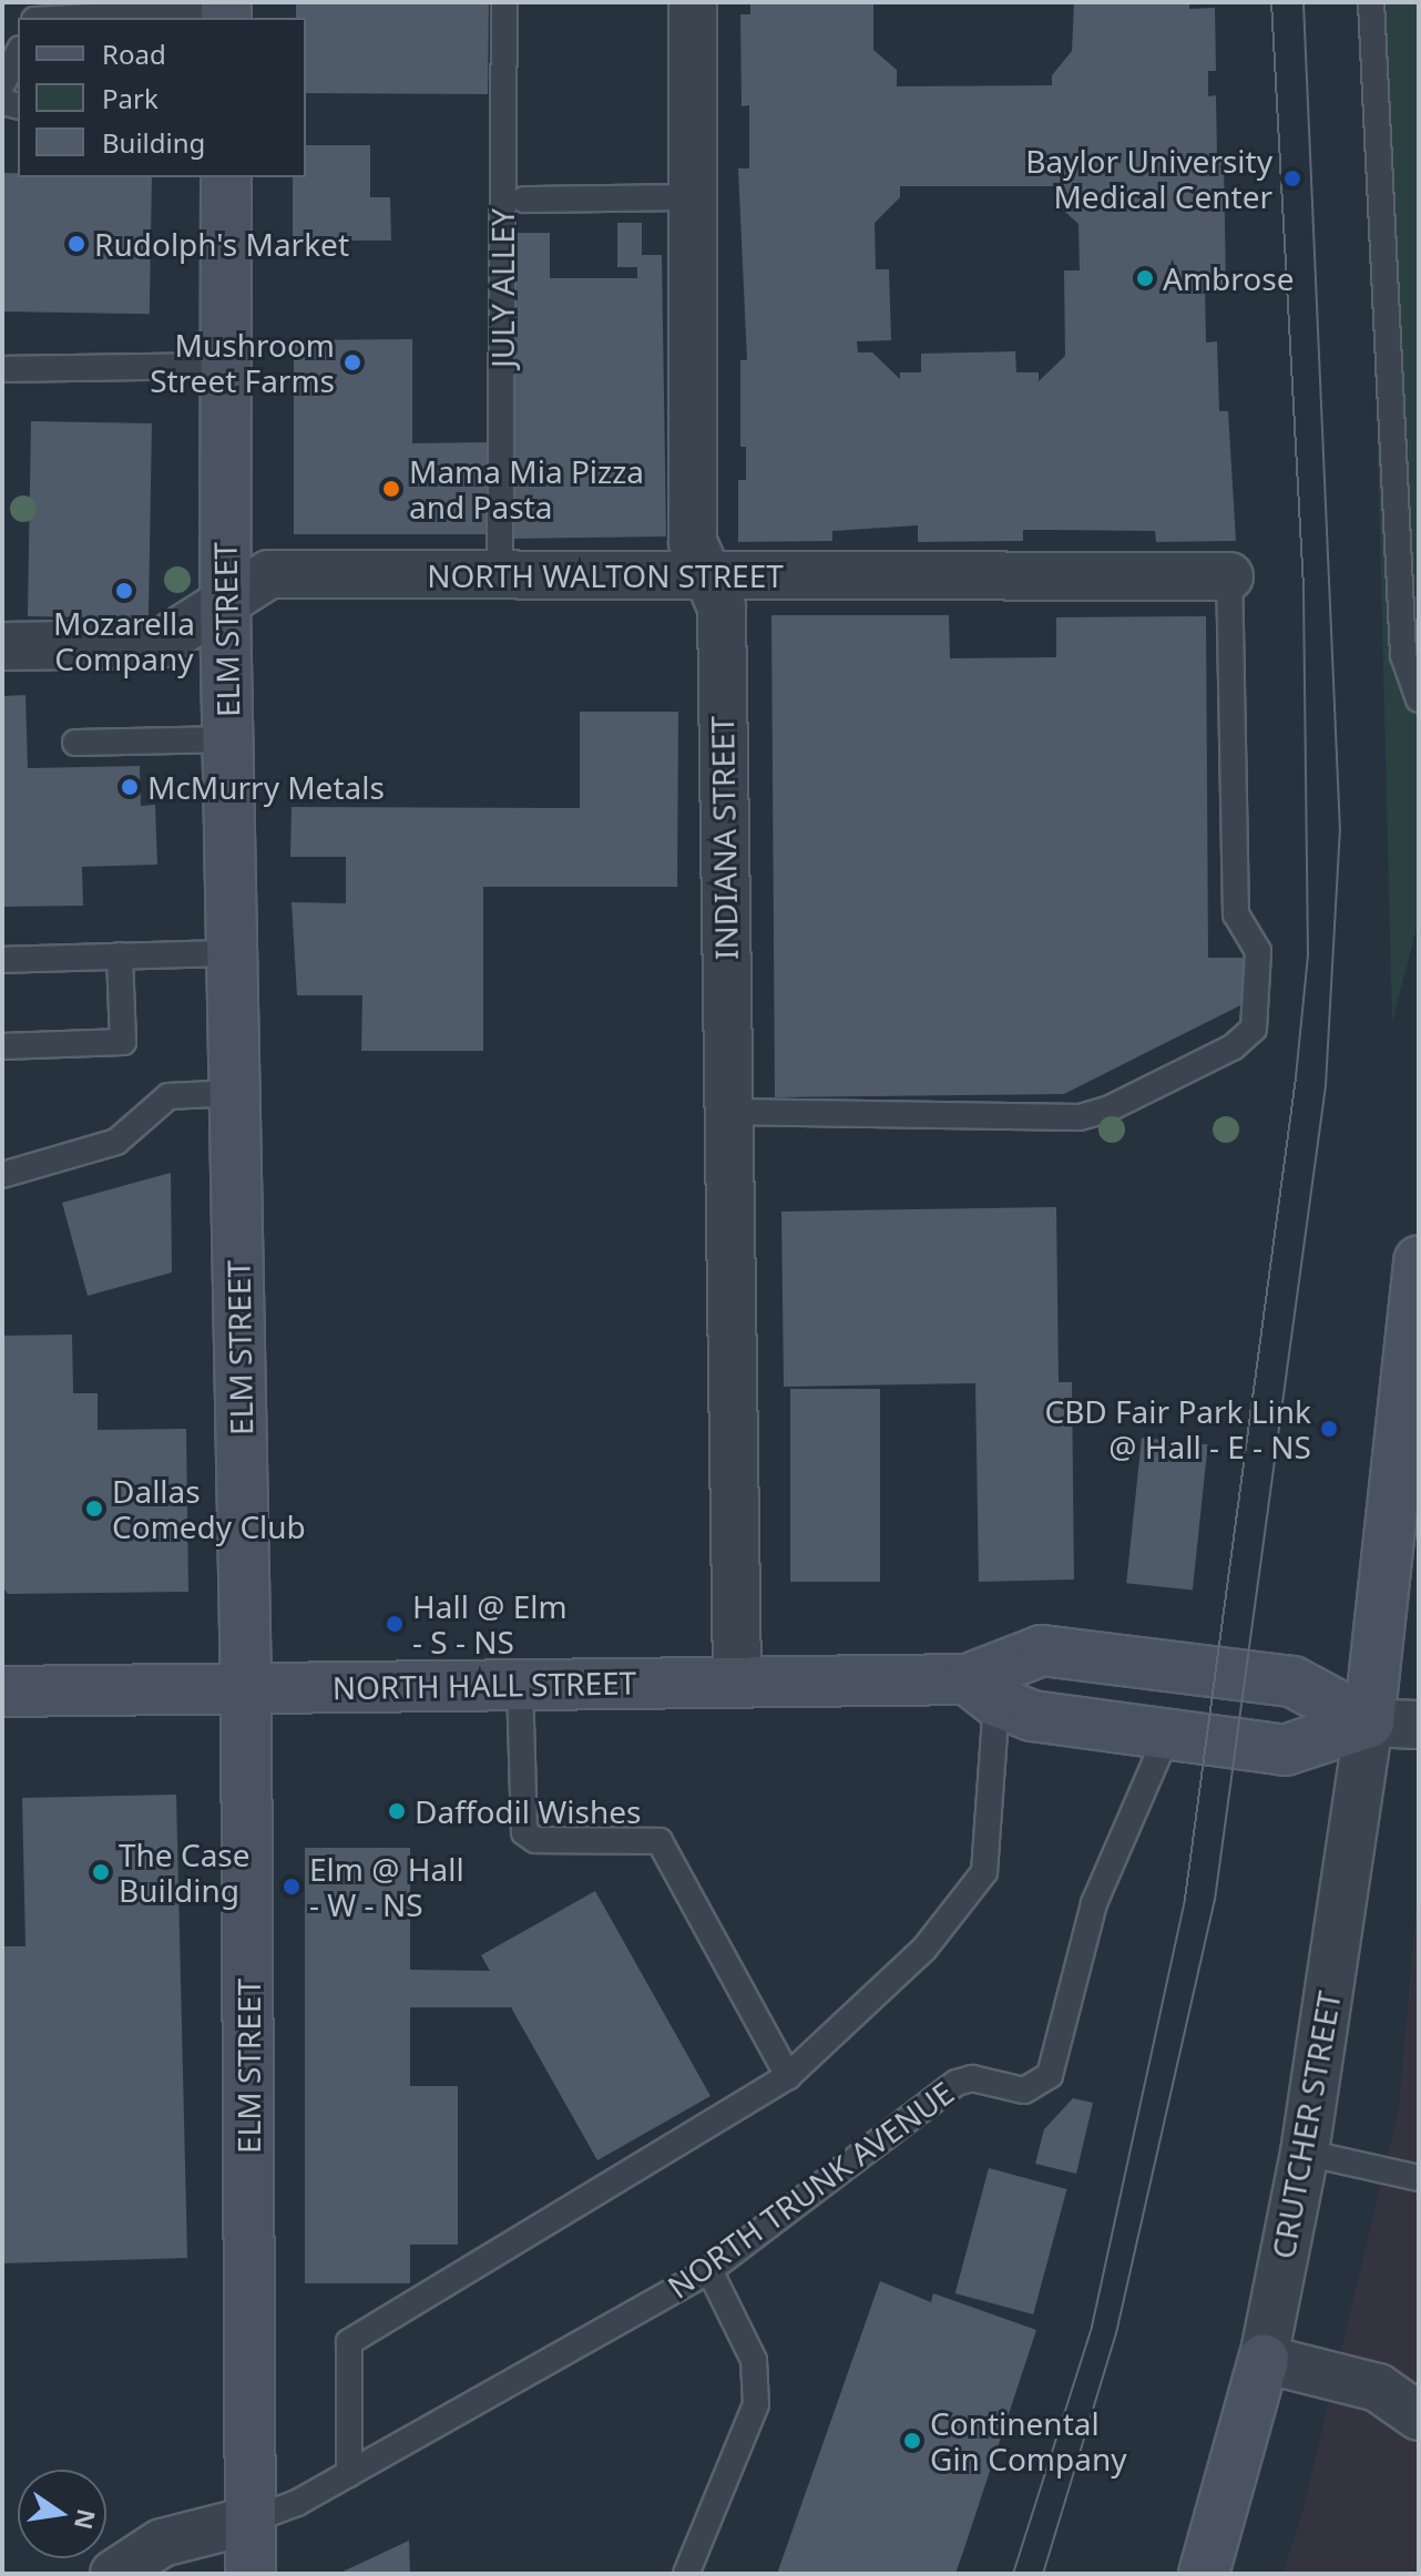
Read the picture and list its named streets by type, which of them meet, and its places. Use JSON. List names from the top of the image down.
{
  "streets": {
    "street": [
      "NORTH WALTON STREET",
      "ELM STREET",
      "INDIANA STREET",
      "NORTH HALL STREET",
      "CRUTCHER STREET",
      "NORTH TRUNK AVENUE"
    ],
    "lane": ["JULY ALLEY"]
  },
  "crossings": [
    ["JULY ALLEY", "NORTH WALTON STREET"],
    ["NORTH WALTON STREET", "ELM STREET"],
    ["NORTH WALTON STREET", "INDIANA STREET"],
    ["ELM STREET", "NORTH HALL STREET"],
    ["ELM STREET", "NORTH TRUNK AVENUE"],
    ["INDIANA STREET", "NORTH HALL STREET"],
    ["NORTH HALL STREET", "CRUTCHER STREET"],
    ["NORTH HALL STREET", "NORTH TRUNK AVENUE"]
  ],
  "places": [
    "Baylor University Medical Center",
    "Rudolph's Market",
    "Ambrose",
    "Mushroom Street Farms",
    "Mama Mia Pizza and Pasta",
    "Mozarella Company",
    "McMurry Metals",
    "CBD Fair Park Link @ Hall - E - NS",
    "Dallas Comedy Club",
    "Hall @ Elm - S - NS",
    "Daffodil Wishes",
    "The Case Building",
    "Elm @ Hall - W - NS",
    "Continental Gin Company"
  ],
  "legend": ["Road", "Park", "Building"],
  "north": "right"
}
